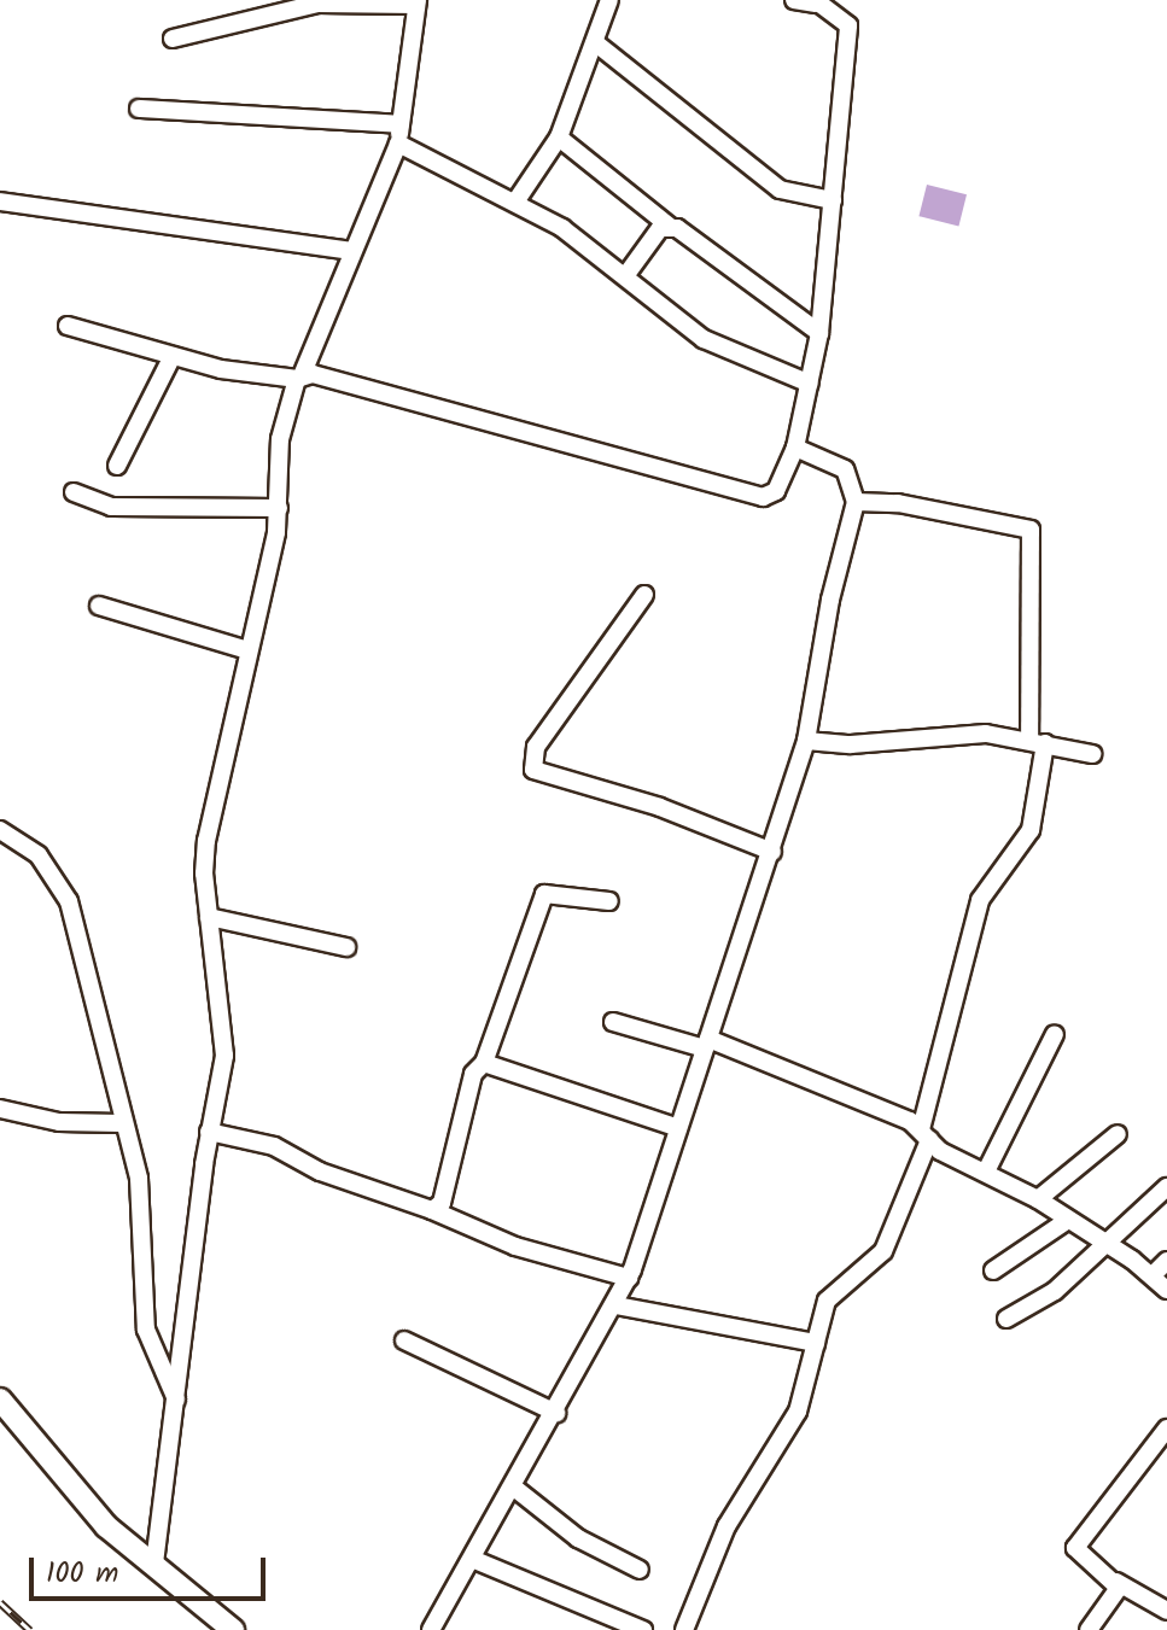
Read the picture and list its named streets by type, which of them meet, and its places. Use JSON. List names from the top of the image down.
{
  "scale_bar": "100 m"
}
